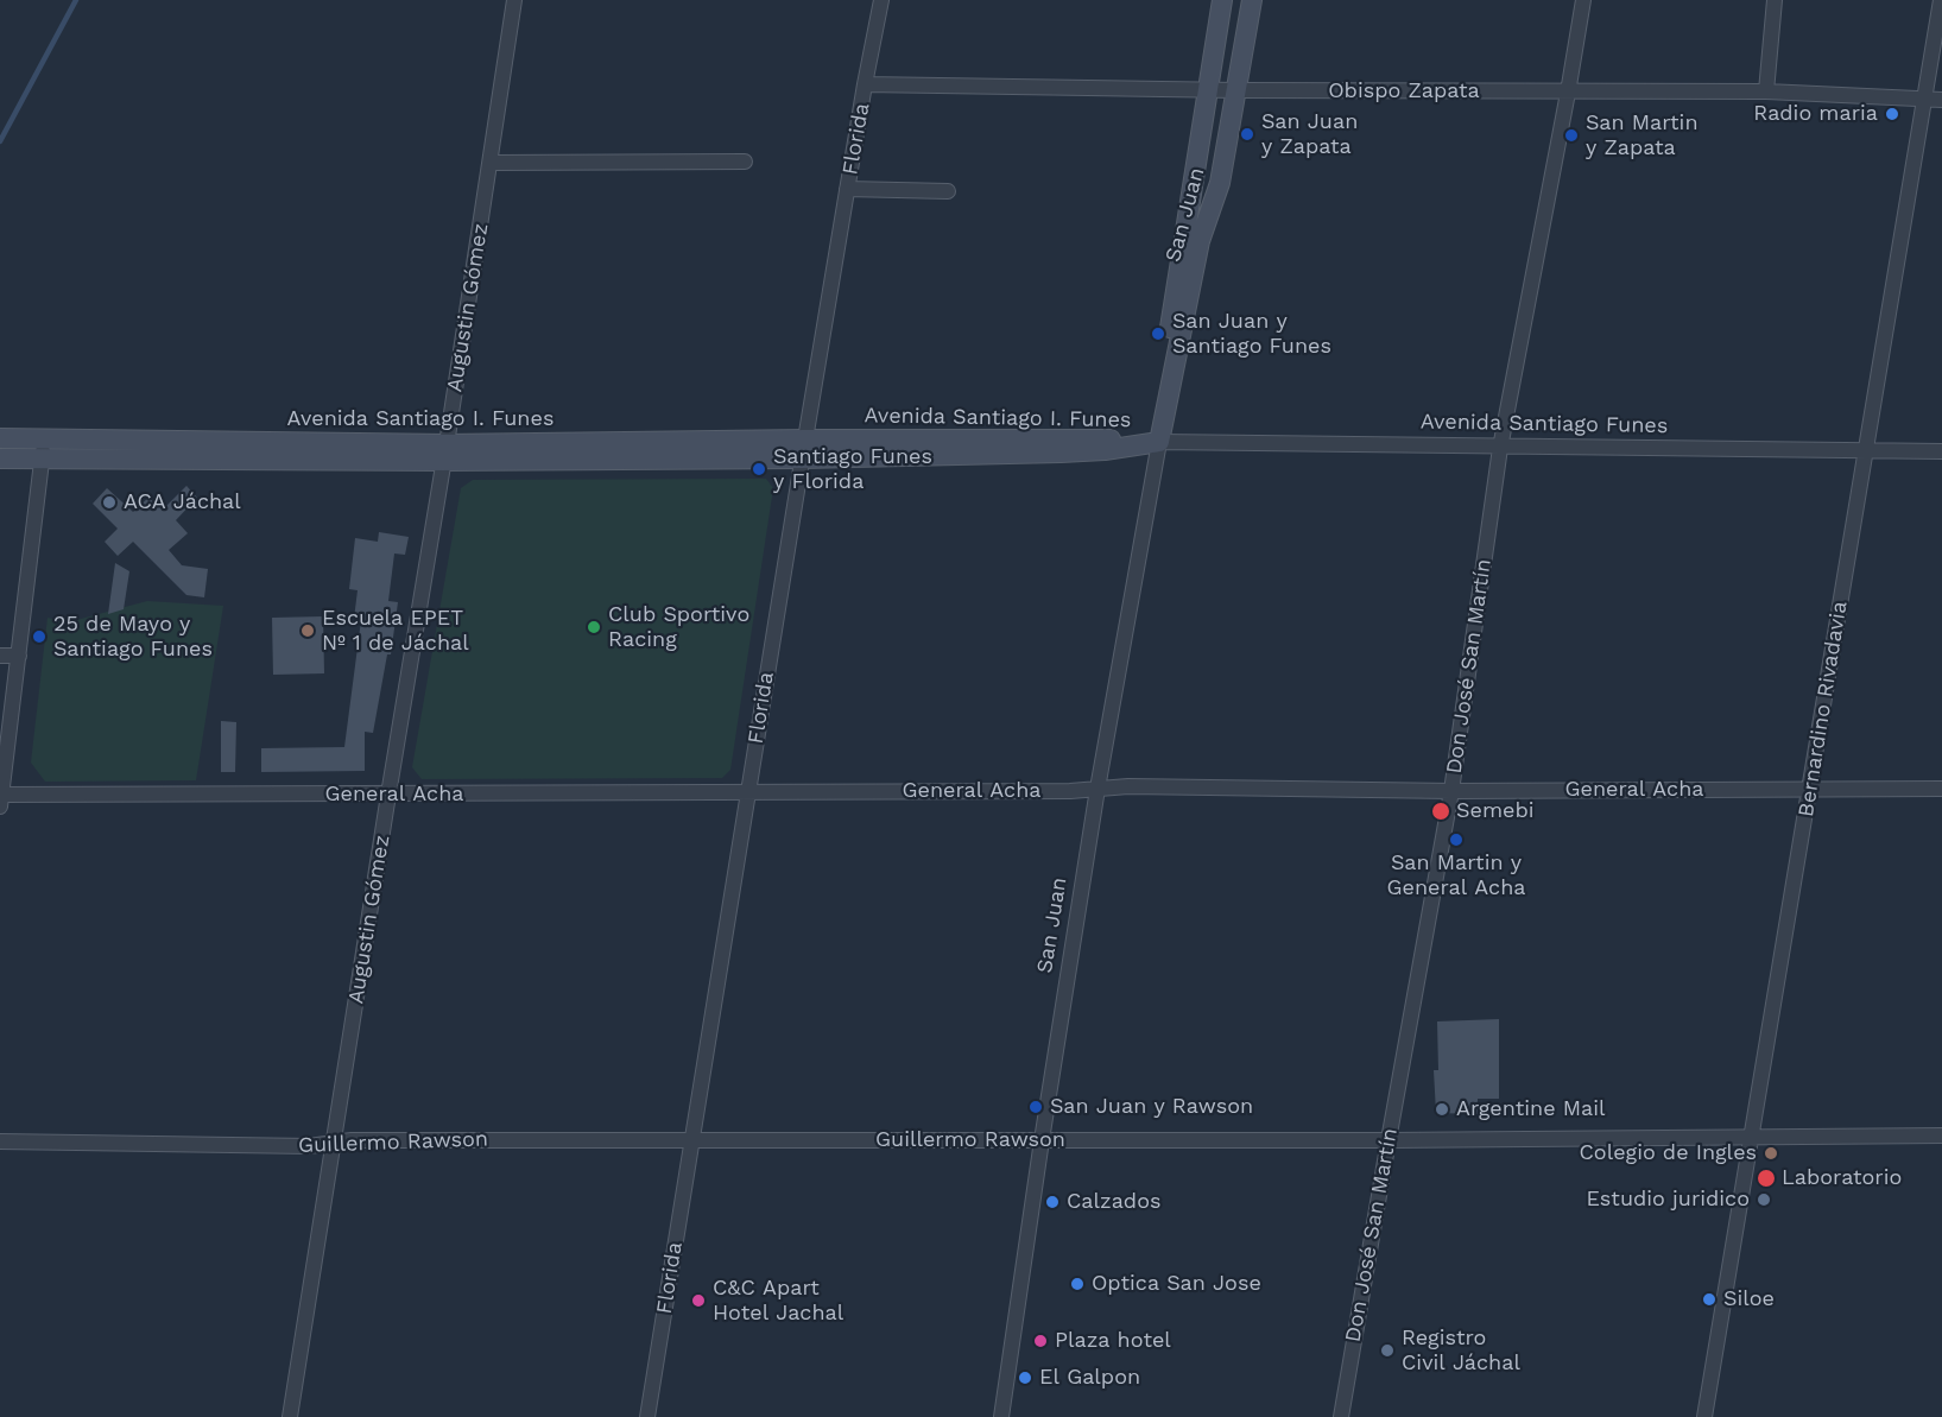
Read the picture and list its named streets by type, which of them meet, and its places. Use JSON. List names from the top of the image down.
{
  "streets": {
    "main road": ["San Juan", "Avenida Santiago I. Funes"],
    "street": [
      "Obispo Zapata",
      "Florida",
      "Augustin Gómez",
      "Avenida Santiago Funes",
      "Don José San Martín",
      "Bernardino Rivadavia",
      "General Acha",
      "Guillermo Rawson"
    ]
  },
  "crossings": [
    ["Obispo Zapata", "Florida"],
    ["Obispo Zapata", "San Juan"],
    ["Obispo Zapata", "Don José San Martín"],
    ["Obispo Zapata", "Bernardino Rivadavia"],
    ["Florida", "Avenida Santiago I. Funes"],
    ["Florida", "General Acha"],
    ["Florida", "Guillermo Rawson"],
    ["San Juan", "Avenida Santiago I. Funes"],
    ["San Juan", "Avenida Santiago Funes"],
    ["San Juan", "General Acha"],
    ["San Juan", "Guillermo Rawson"],
    ["Augustin Gómez", "Avenida Santiago I. Funes"],
    ["Augustin Gómez", "General Acha"],
    ["Augustin Gómez", "Guillermo Rawson"],
    ["Avenida Santiago I. Funes", "Avenida Santiago Funes"],
    ["Avenida Santiago Funes", "Don José San Martín"],
    ["Avenida Santiago Funes", "Bernardino Rivadavia"],
    ["Don José San Martín", "General Acha"],
    ["Don José San Martín", "Guillermo Rawson"],
    ["Bernardino Rivadavia", "General Acha"],
    ["Bernardino Rivadavia", "Guillermo Rawson"]
  ],
  "places": [
    "Radio maria",
    "San Juan y Zapata",
    "San Martin y Zapata",
    "San Juan y Santiago Funes",
    "Santiago Funes y Florida",
    "ACA Jáchal",
    "Club Sportivo Racing",
    "Escuela EPET Nº 1 de Jáchal",
    "25 de Mayo y Santiago Funes",
    "Semebi",
    "San Martin y General Acha",
    "San Juan y Rawson",
    "Argentine Mail",
    "Colegio de Ingles",
    "Laboratorio",
    "Estudio juridico",
    "Calzados",
    "Optica San Jose",
    "Siloe",
    "C&C Apart Hotel Jachal",
    "Plaza hotel",
    "Registro Civil Jáchal",
    "El Galpon"
  ]
}
